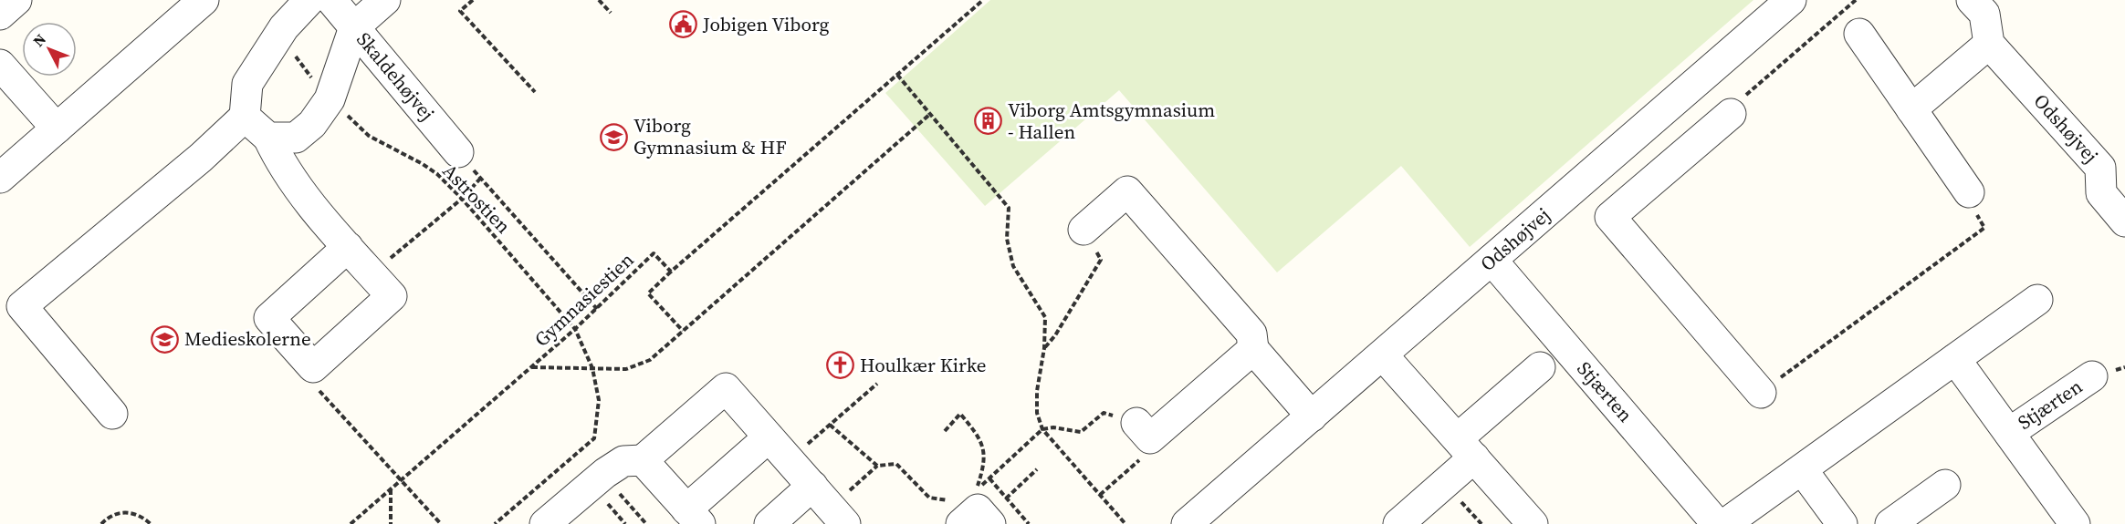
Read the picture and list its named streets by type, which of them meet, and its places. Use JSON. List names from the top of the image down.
{
  "streets": {
    "street": ["Skaldehøjvej", "Odshøjvej", "Stjærten"],
    "path": ["Astrostien", "Gymnasiestien"]
  },
  "crossings": [
    ["Odshøjvej", "Stjærten"],
    ["Astrostien", "Gymnasiestien"]
  ],
  "places": {
    "public building": ["Jobigen Viborg"],
    "building": ["Viborg Amtsgymnasium - Hallen"],
    "school or university": ["Viborg Gymnasium & HF", "Medieskolerne"],
    "church": ["Houlkær Kirke"]
  },
  "north": "top left"
}
